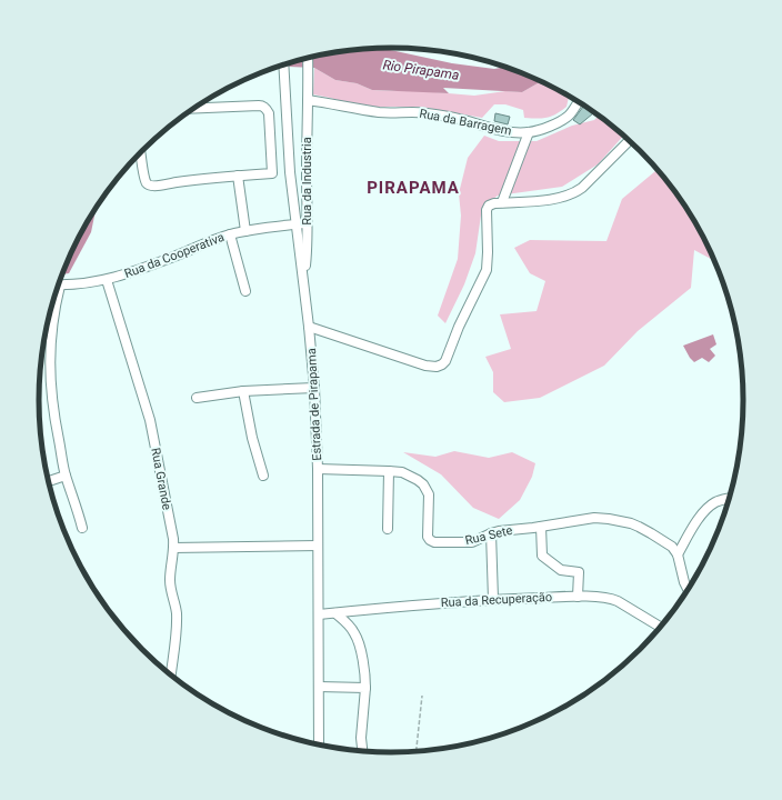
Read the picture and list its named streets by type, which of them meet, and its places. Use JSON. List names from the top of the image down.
{
  "streets": {
    "street": [
      "Rua da Barragem",
      "Rua da Industria",
      "Rua da Cooperativa",
      "Estrada de Pirapama",
      "Rua Grande",
      "Rua Sete",
      "Rua da Recuperação"
    ]
  },
  "crossings": [
    ["Rua da Barragem", "Rua da Industria"],
    ["Rua da Industria", "Rua da Cooperativa"],
    ["Rua da Industria", "Estrada de Pirapama"],
    ["Rua da Cooperativa", "Estrada de Pirapama"],
    ["Rua da Cooperativa", "Rua Grande"],
    ["Estrada de Pirapama", "Rua da Recuperação"]
  ],
  "districts": ["PIRAPAMA"],
  "water": ["Rio Pirapama"]
}
